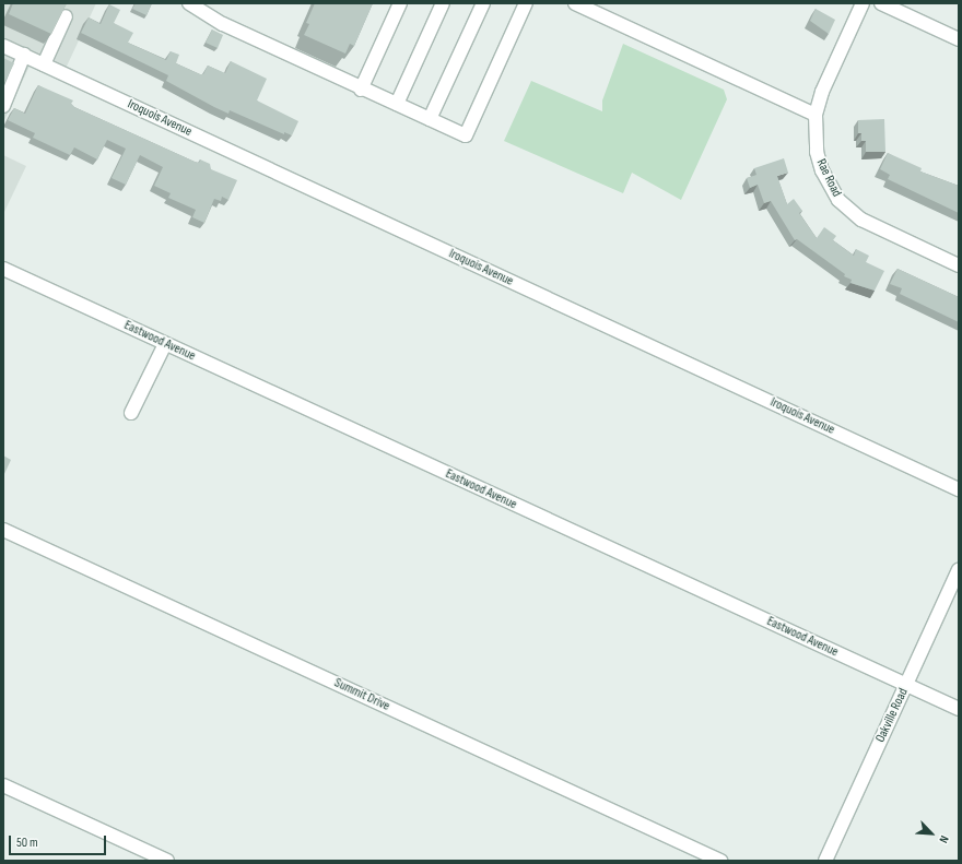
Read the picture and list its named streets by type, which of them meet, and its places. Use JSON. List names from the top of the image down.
{
  "streets": {
    "street": [
      "Iroquois Avenue",
      "Rae Road",
      "Eastwood Avenue",
      "Summit Drive",
      "Oakville Road"
    ]
  },
  "crossings": [
    ["Eastwood Avenue", "Oakville Road"]
  ],
  "scale_bar": "50 m",
  "north": "bottom right"
}
